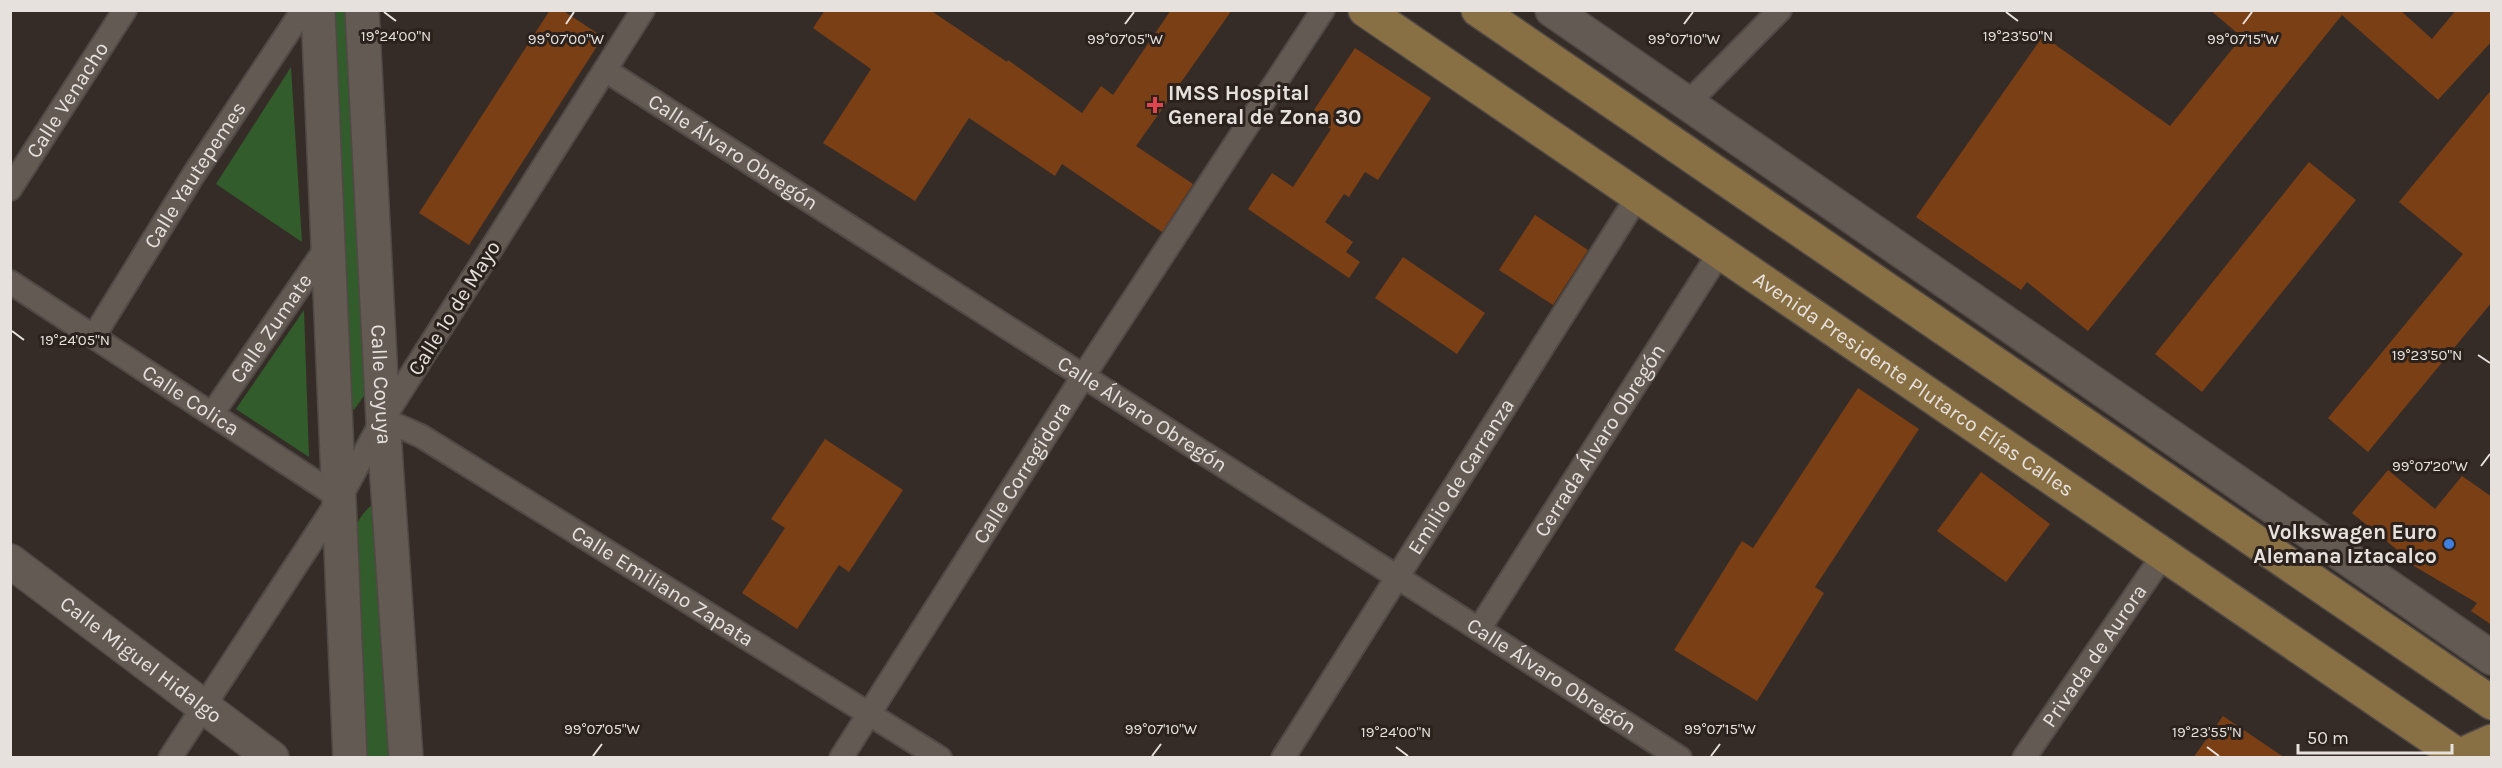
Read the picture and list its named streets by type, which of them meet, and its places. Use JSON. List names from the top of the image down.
{
  "streets": {
    "main road": ["Calle Coyuya", "Avenida Presidente Plutarco Elías Calles", "Calle Miguel Hidalgo"],
    "street": [
      "Calle Venacho",
      "Calle Álvaro Obregón",
      "Calle Yautepemes",
      "Calle 1º de Mayo",
      "Calle Zumate",
      "Calle Colica",
      "Cerrada Álvaro Obregón",
      "Calle Corregidora",
      "Emilio de Carranza",
      "Calle Emiliano Zapata",
      "Privada de Aurora"
    ]
  },
  "crossings": [
    ["Calle Álvaro Obregón", "Calle 1º de Mayo"],
    ["Calle Álvaro Obregón", "Cerrada Álvaro Obregón"],
    ["Calle Álvaro Obregón", "Calle Corregidora"],
    ["Calle Álvaro Obregón", "Emilio de Carranza"],
    ["Calle Yautepemes", "Calle Colica"],
    ["Calle 1º de Mayo", "Calle Coyuya"],
    ["Calle 1º de Mayo", "Calle Colica"],
    ["Calle 1º de Mayo", "Calle Emiliano Zapata"],
    ["Calle 1º de Mayo", "Calle Miguel Hidalgo"],
    ["Calle Zumate", "Calle Colica"],
    ["Calle Coyuya", "Calle Emiliano Zapata"],
    ["Avenida Presidente Plutarco Elías Calles", "Cerrada Álvaro Obregón"],
    ["Avenida Presidente Plutarco Elías Calles", "Emilio de Carranza"],
    ["Avenida Presidente Plutarco Elías Calles", "Privada de Aurora"],
    ["Calle Corregidora", "Calle Emiliano Zapata"]
  ],
  "places": {
    "health": ["IMSS Hospital General de Zona 30"],
    "other": ["Volkswagen Euro Alemana Iztacalco"]
  },
  "scale_bar": "50 m",
  "coordinates": [
    "19°24'00\"N",
    "19°23'50\"N",
    "99°07'15\"W",
    "99°07'00\"W",
    "99°07'05\"W",
    "99°07'10\"W",
    "19°24'05\"N",
    "99°07'20\"W",
    "19°23'55\"N"
  ]
}
